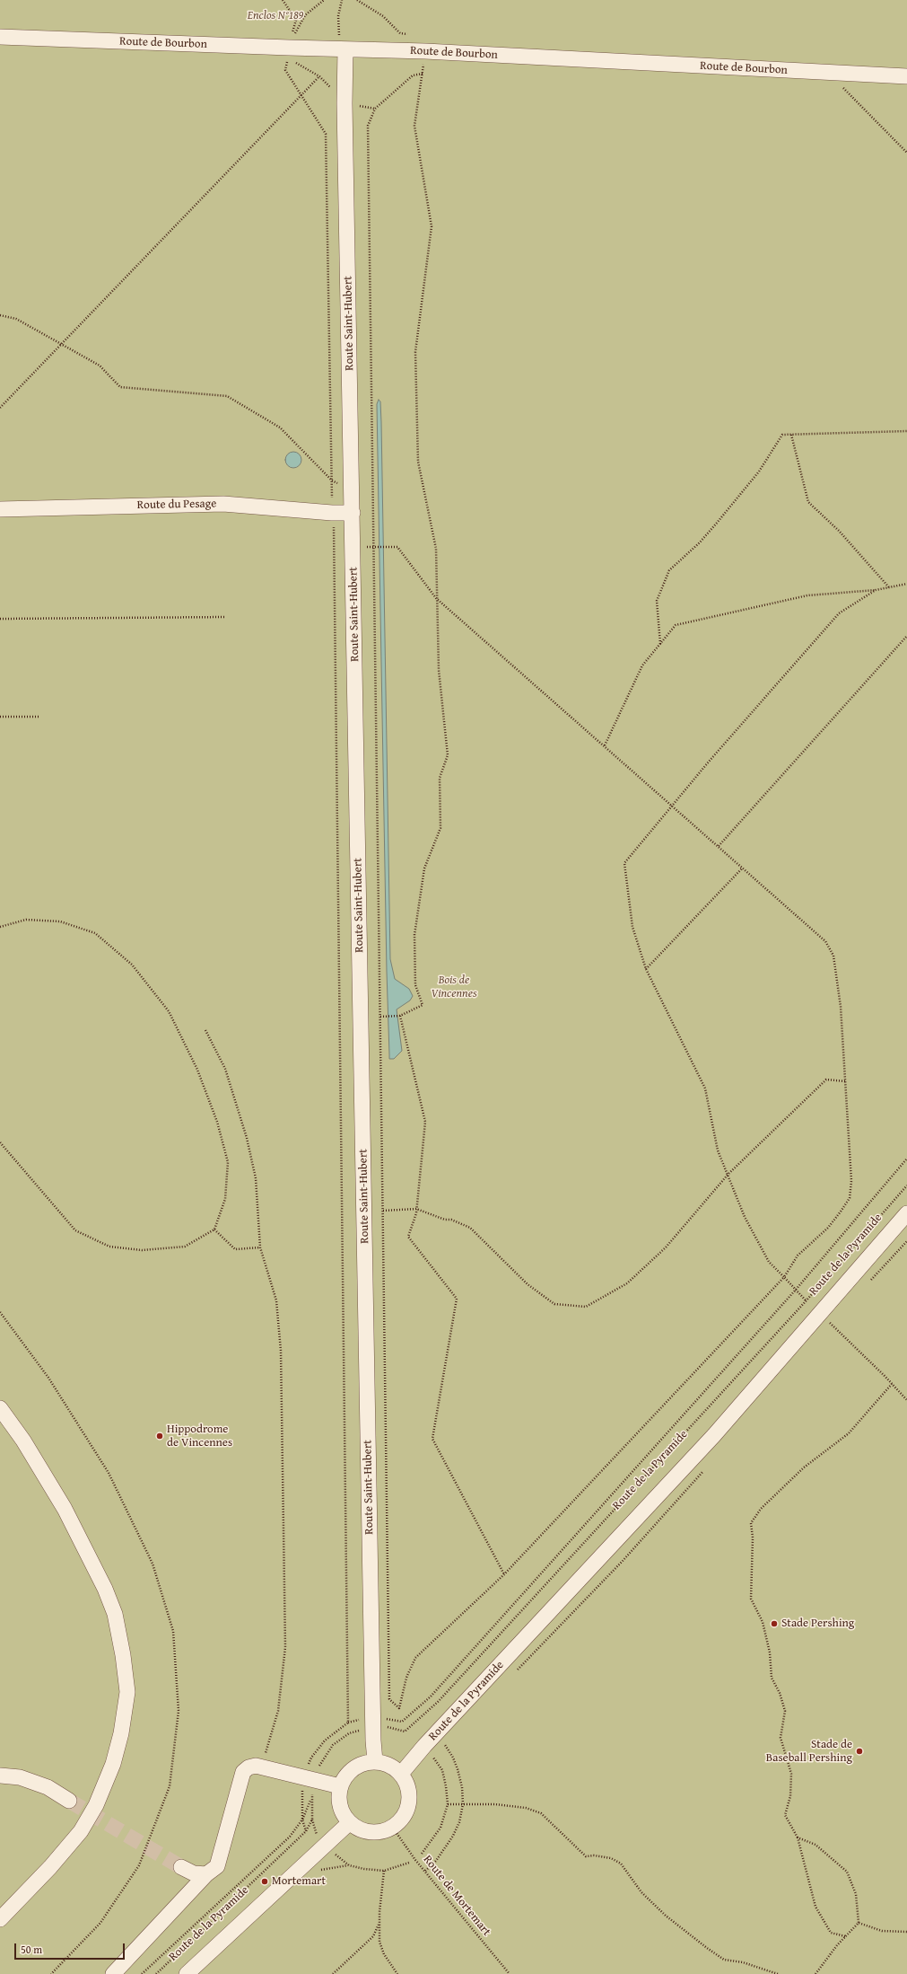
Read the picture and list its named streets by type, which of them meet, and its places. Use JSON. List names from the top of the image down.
{
  "streets": {
    "street": [
      "Route de Bourbon",
      "Route Saint-Hubert",
      "Route du Pesage",
      "Route de la Pyramide"
    ],
    "path": ["Route de Mortemart"]
  },
  "crossings": [
    ["Route de Bourbon", "Route Saint-Hubert"],
    ["Route Saint-Hubert", "Route du Pesage"],
    ["Route Saint-Hubert", "Route de la Pyramide"],
    ["Route Saint-Hubert", "Route de Mortemart"],
    ["Route de la Pyramide", "Route de Mortemart"]
  ],
  "parks": ["Enclos N°189", "Bois de Vincennes"],
  "places": [
    "Hippodrome de Vincennes",
    "Stade Pershing",
    "Stade de Baseball Pershing",
    "Mortemart"
  ],
  "scale_bar": "50 m"
}
